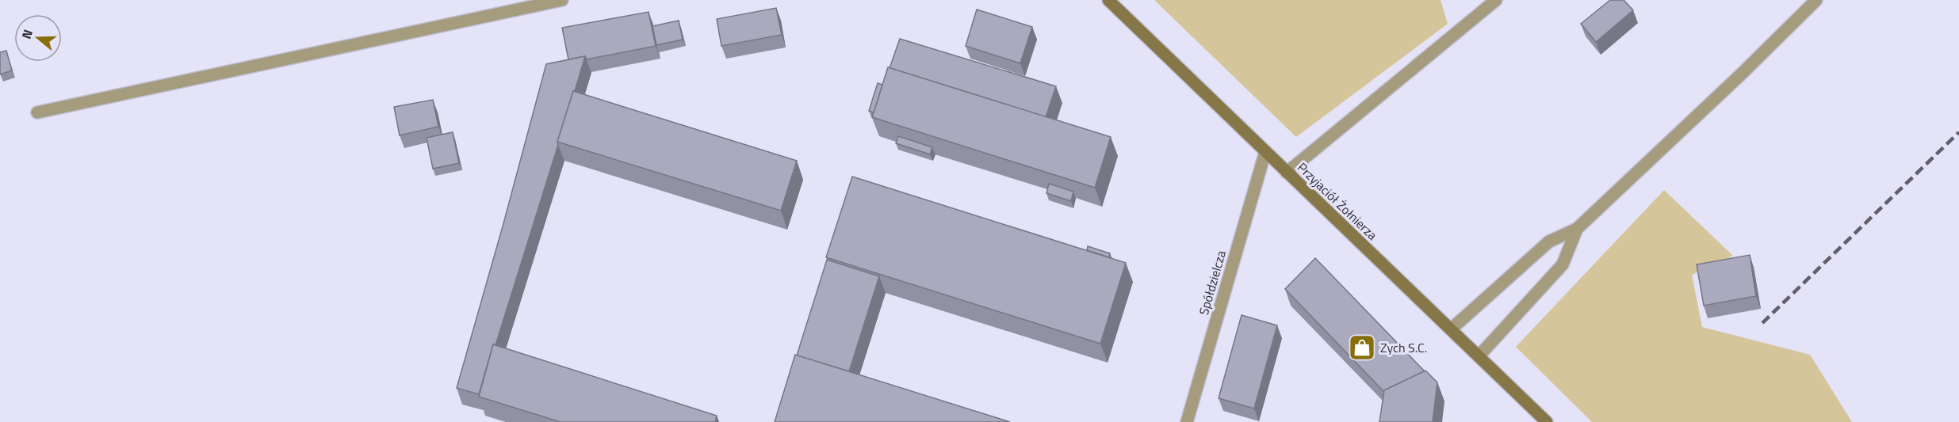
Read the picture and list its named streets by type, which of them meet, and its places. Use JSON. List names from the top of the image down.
{
  "streets": {
    "main road": ["Przyjaciół Żołnierza"],
    "street": ["Spółdzielcza"]
  },
  "crossings": [
    ["Przyjaciół Żołnierza", "Spółdzielcza"]
  ],
  "places": {
    "shop": ["Zych S.C."]
  },
  "north": "left"
}
